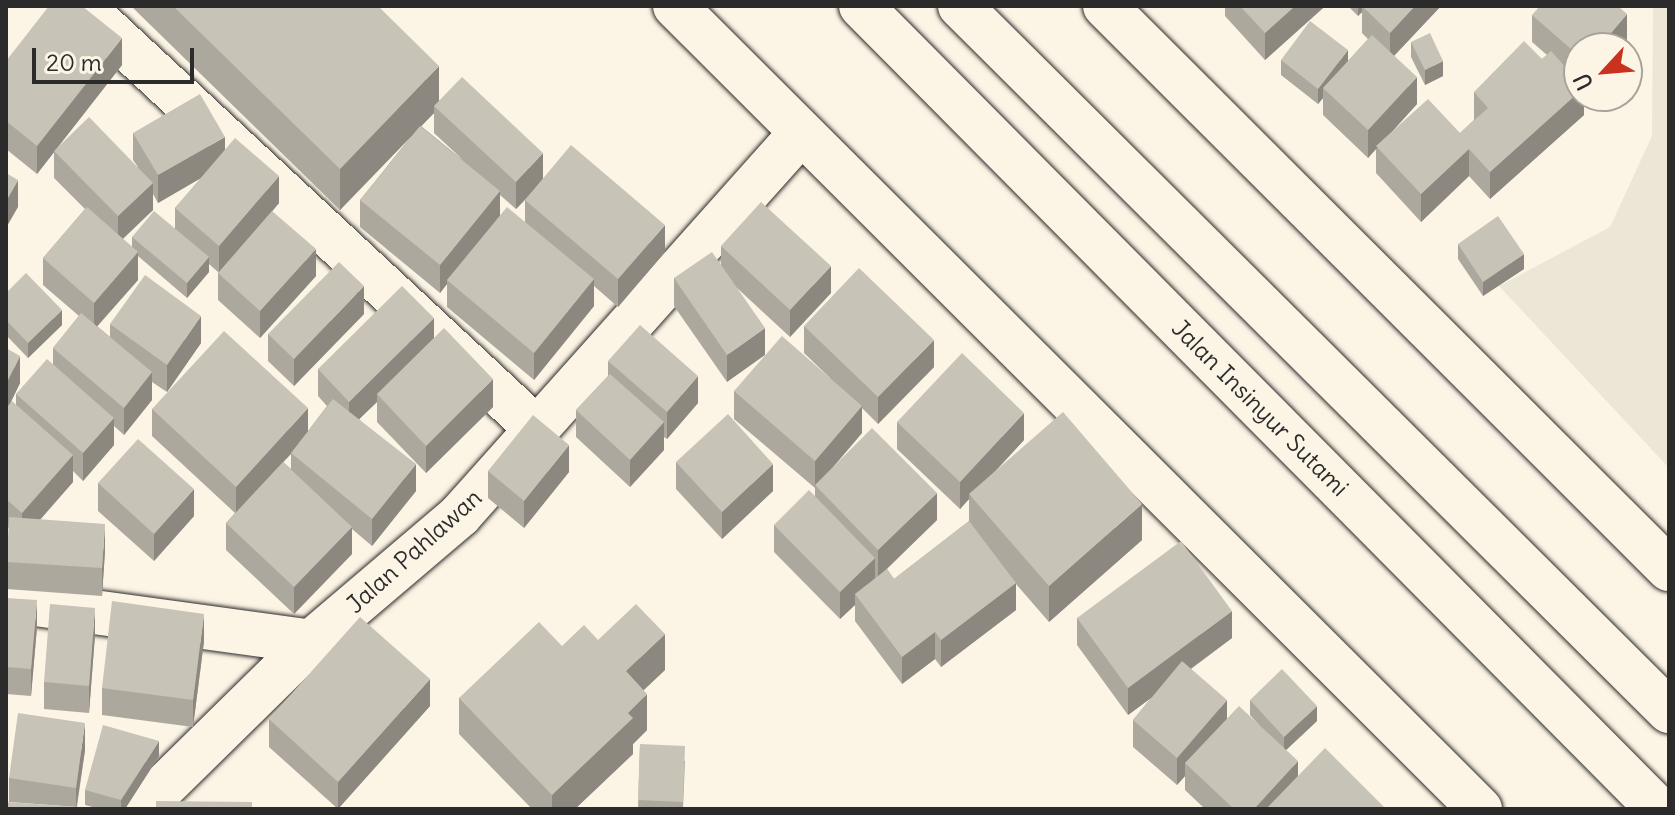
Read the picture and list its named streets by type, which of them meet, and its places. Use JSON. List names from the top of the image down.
{
  "streets": {
    "main road": ["Jalan Insinyur Sutami", "Jalan Pahlawan"]
  },
  "scale_bar": "20 m",
  "north": "bottom left"
}
